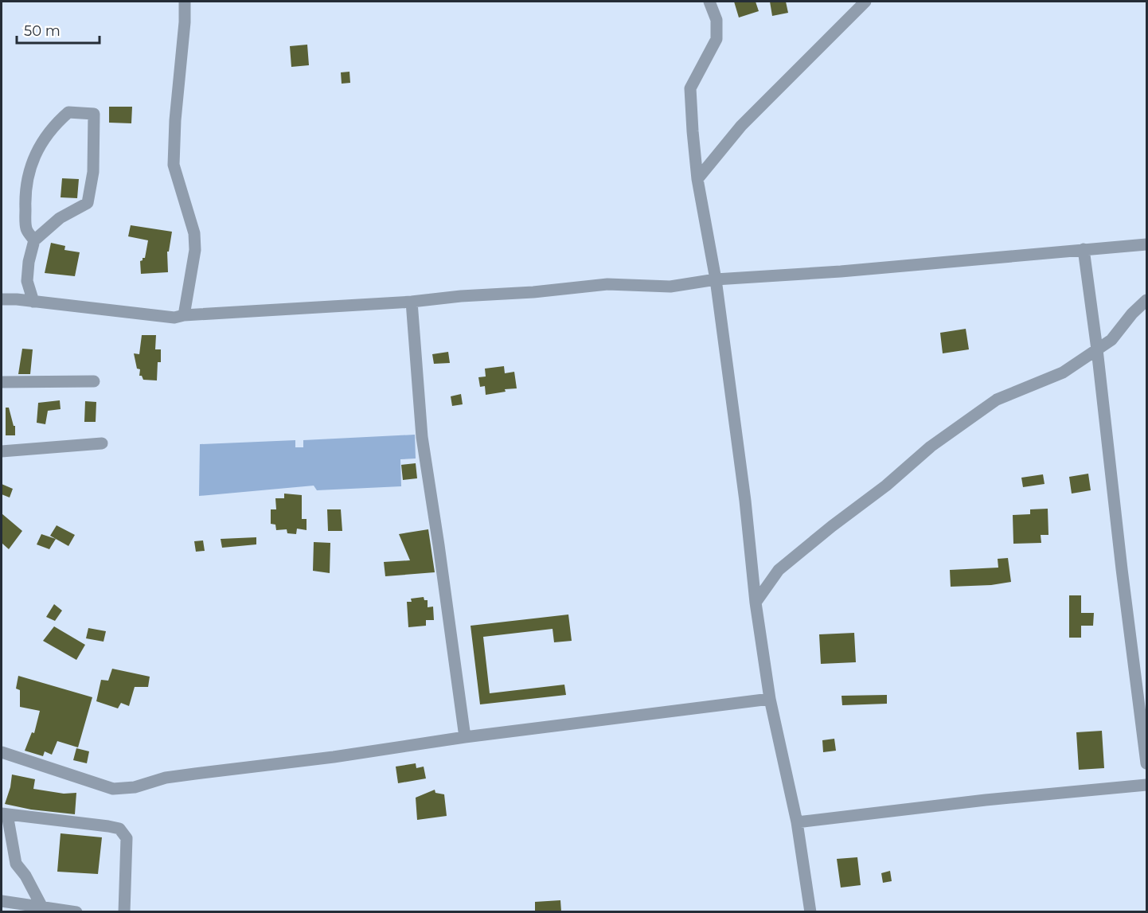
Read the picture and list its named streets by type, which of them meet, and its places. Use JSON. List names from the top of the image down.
{
  "scale_bar": "50 m"
}
